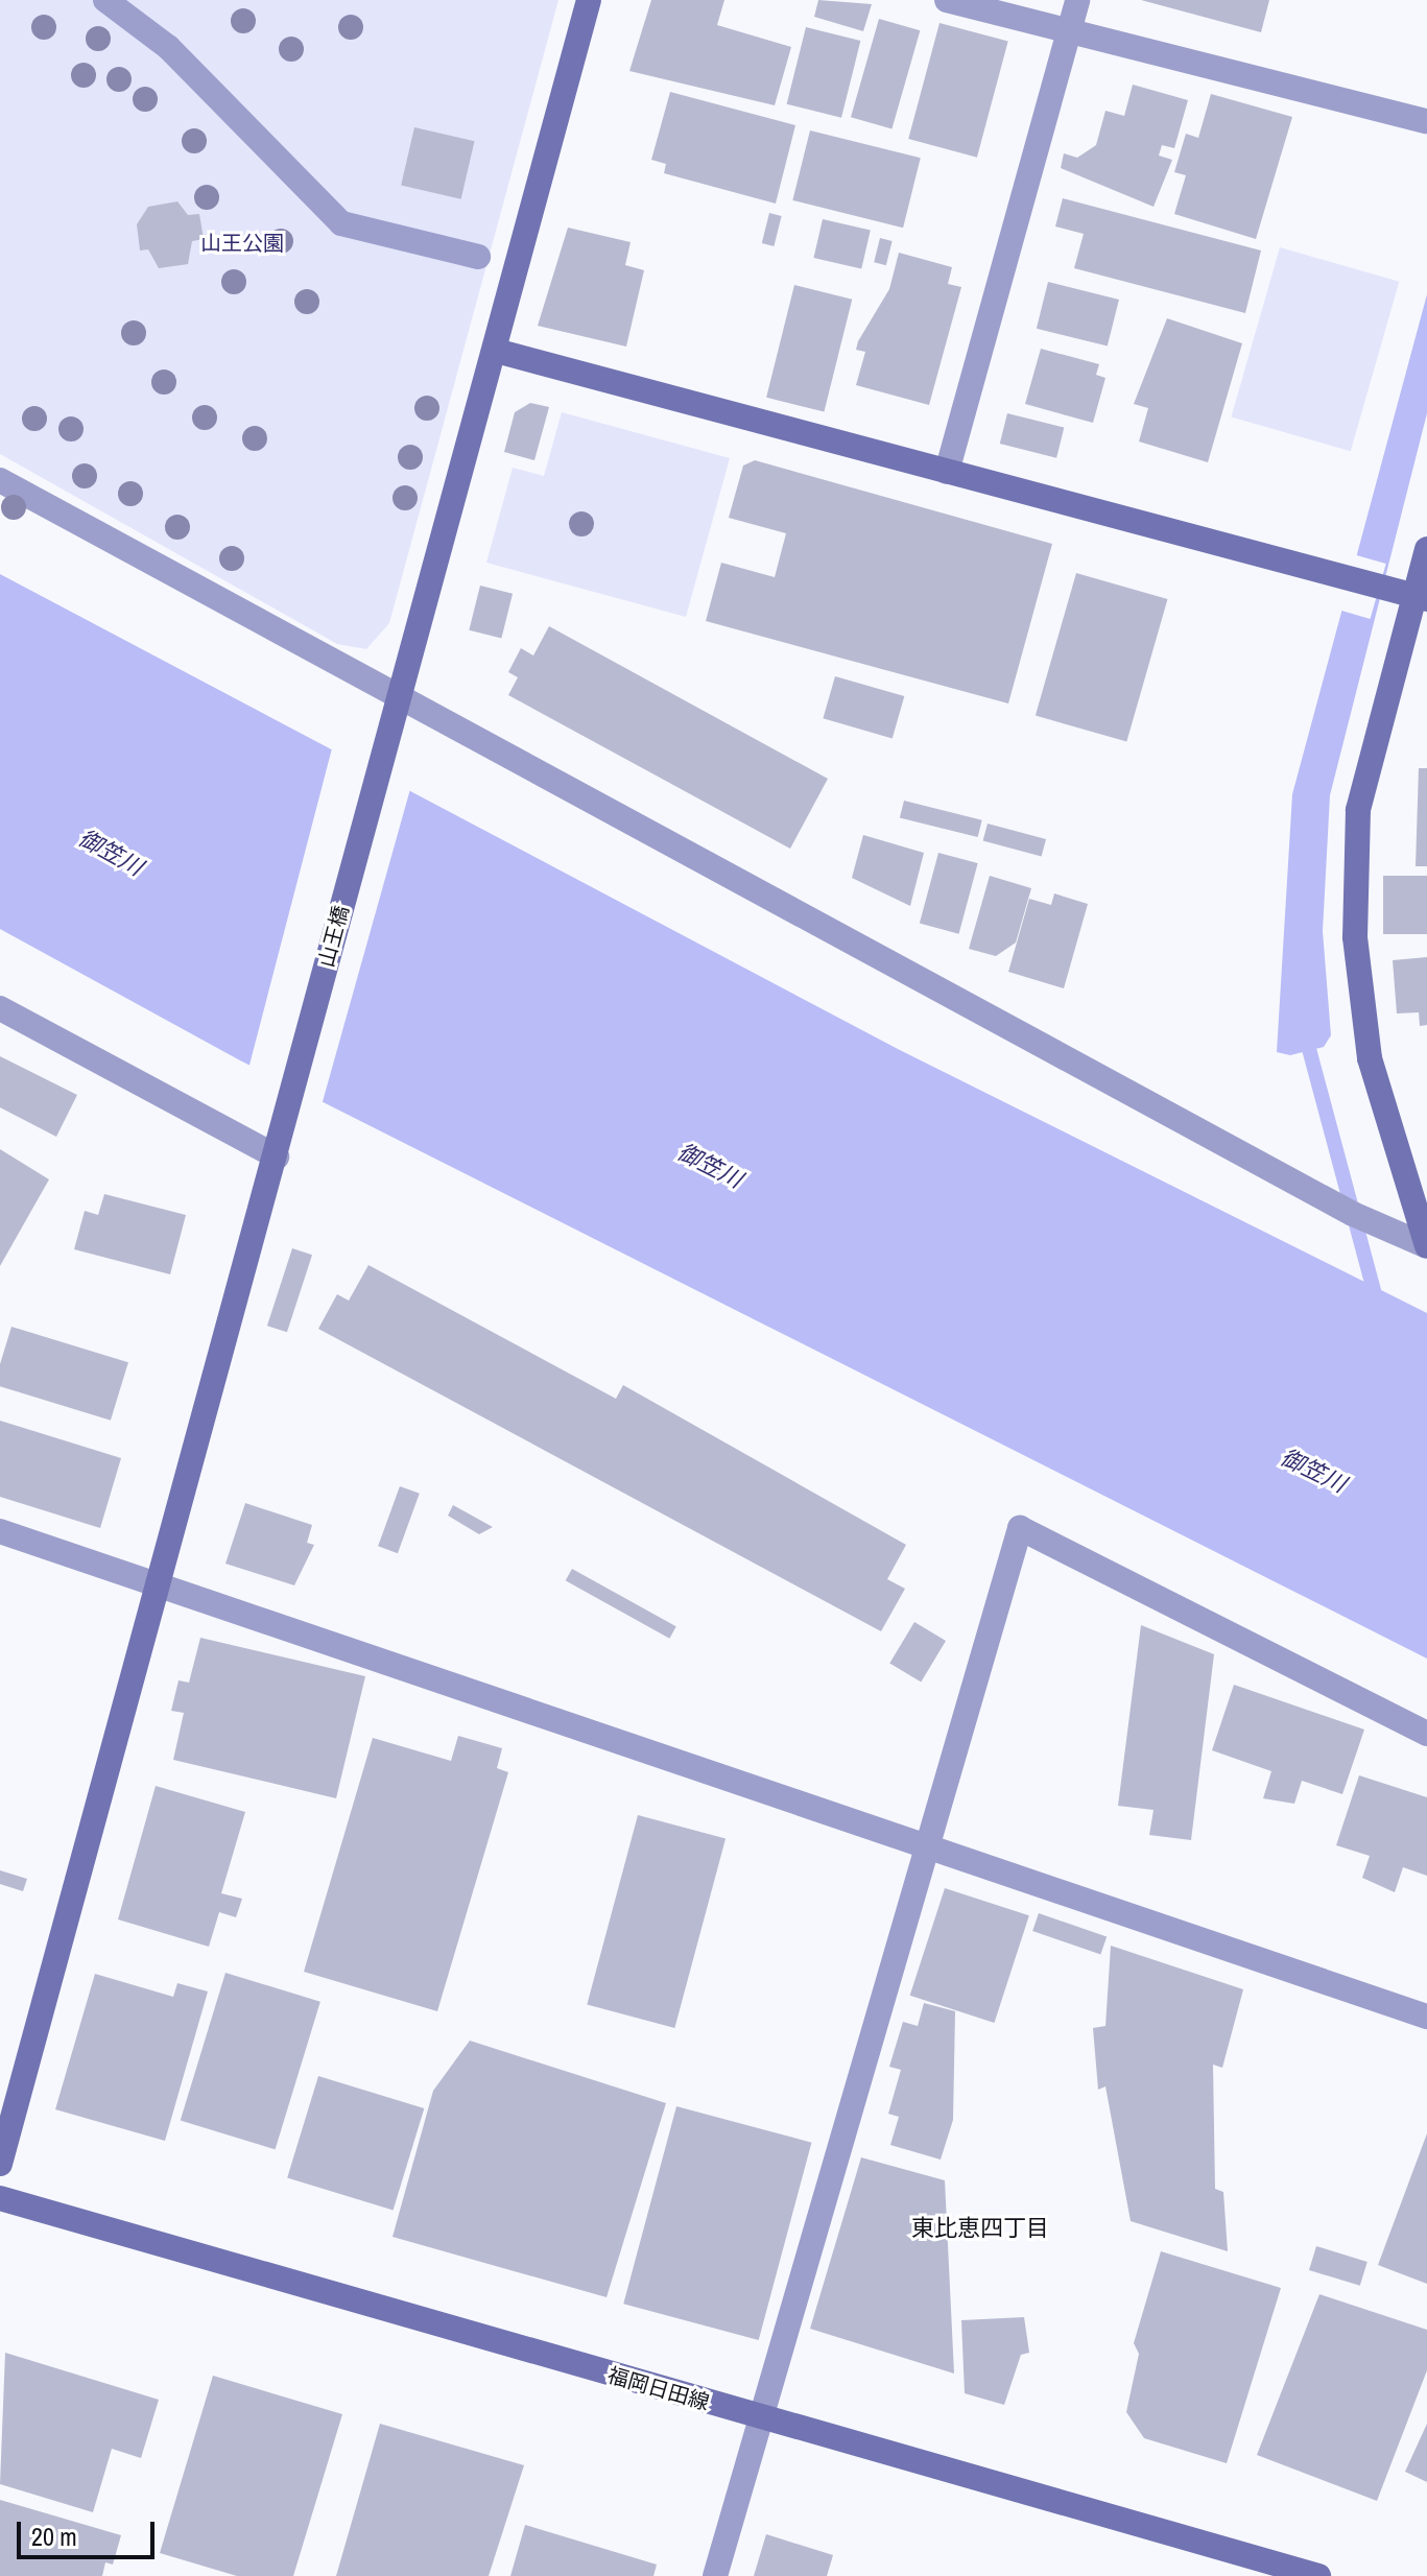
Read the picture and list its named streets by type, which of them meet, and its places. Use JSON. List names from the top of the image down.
{
  "streets": {
    "street": ["山王橋", "福岡日田線"]
  },
  "districts": ["東比恵四丁目"],
  "water": ["御笠川"],
  "parks": ["山王公園"],
  "scale_bar": "20 m"
}
